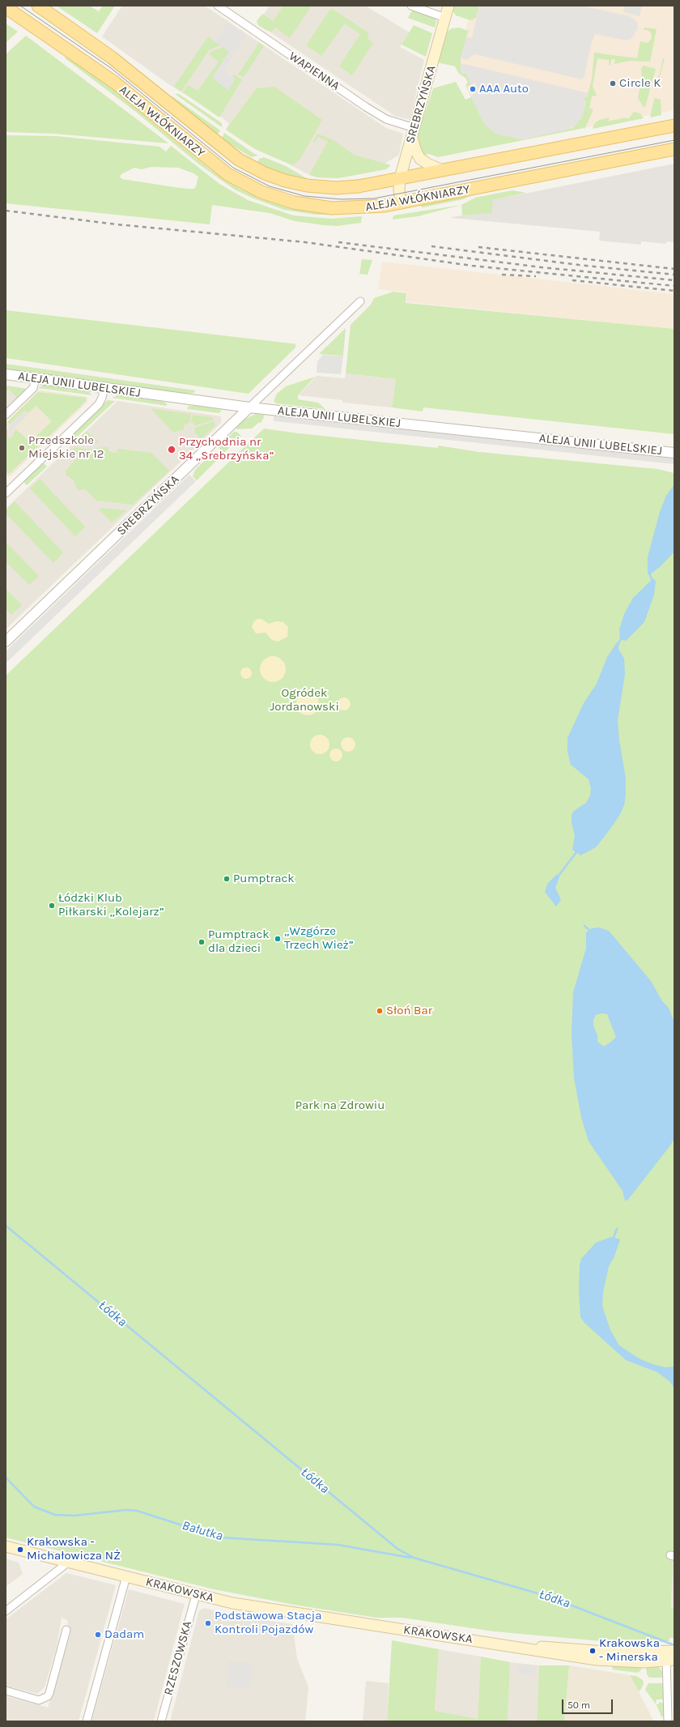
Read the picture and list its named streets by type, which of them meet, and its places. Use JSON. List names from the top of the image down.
{
  "streets": {
    "main road": ["SREBRZYŃSKA", "ALEJA WŁÓKNIARZY", "KRAKOWSKA"],
    "street": ["WAPIENNA", "ALEJA UNII LUBELSKIEJ", "RZESZOWSKA"]
  },
  "crossings": [
    ["WAPIENNA", "SREBRZYŃSKA"],
    ["SREBRZYŃSKA", "ALEJA WŁÓKNIARZY"],
    ["SREBRZYŃSKA", "ALEJA UNII LUBELSKIEJ"],
    ["KRAKOWSKA", "RZESZOWSKA"]
  ],
  "water": ["Łódka", "Bałutka"],
  "parks": ["Ogródek Jordanowski", "Park na Zdrowiu"],
  "places": [
    "Circle K",
    "AAA Auto",
    "Przedszkole Miejskie nr 12",
    "Przychodnia nr 34 „Srebrzyńska”",
    "Pumptrack",
    "Łódzki Klub Piłkarski „Kolejarz”",
    "„Wzgórze Trzech Wież”",
    "Pumptrack dla dzieci",
    "Słoń Bar",
    "Krakowska - Michałowicza NŻ",
    "Podstawowa Stacja Kontroli Pojazdów",
    "Dadam",
    "Krakowska - Minerska"
  ],
  "scale_bar": "50 m"
}
